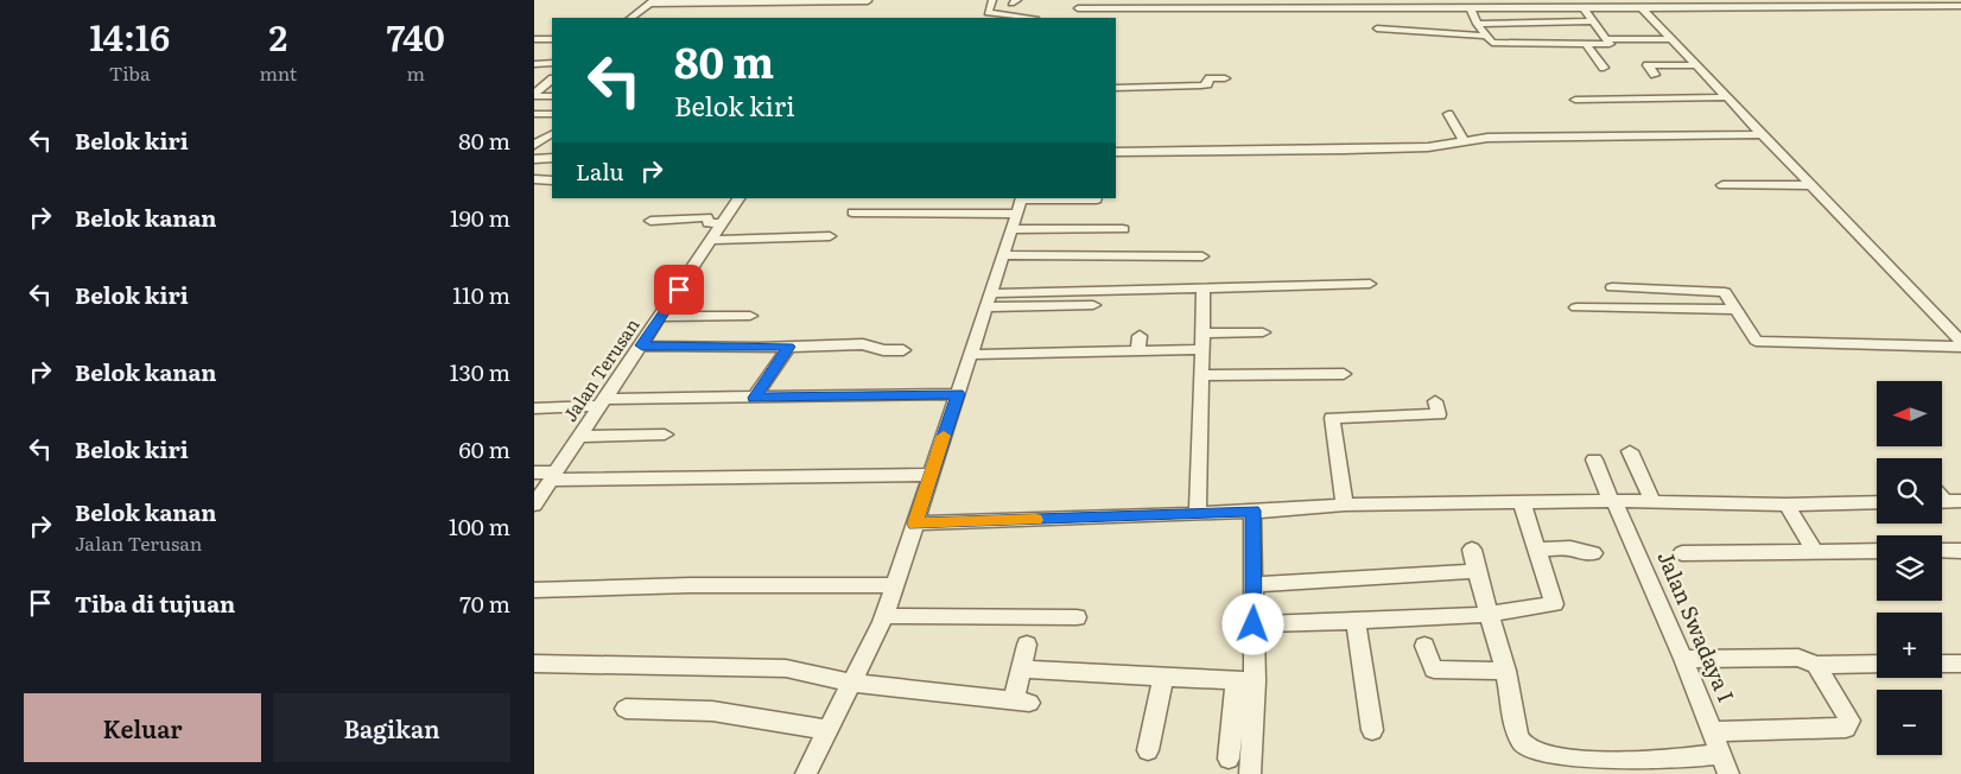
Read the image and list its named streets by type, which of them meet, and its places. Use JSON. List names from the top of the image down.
{
  "streets": {
    "street": ["Jalan Terusan", "Jalan Swadaya I"]
  },
  "north": "left",
  "page": {
    "eta": [
      "14:16",
      "Tiba",
      "2",
      "mnt",
      "740",
      "m"
    ],
    "turn": ["80 m", "Belok kiri"],
    "list": [
      {
        "name": "Belok kiri",
        "value": "80 m"
      },
      {
        "name": "Belok kanan",
        "value": "190 m"
      },
      {
        "name": "Belok kiri",
        "value": "110 m"
      },
      {
        "name": "Belok kanan",
        "value": "130 m"
      },
      {
        "name": "Belok kiri",
        "value": "60 m"
      },
      {
        "name": "Belok kanan",
        "note": "Jalan Terusan",
        "value": "100 m"
      },
      {
        "name": "Tiba di tujuan",
        "value": "70 m"
      }
    ],
    "then": "Lalu",
    "map_buttons": ["+", "−"],
    "buttons": ["Keluar", "Bagikan"]
  }
}
